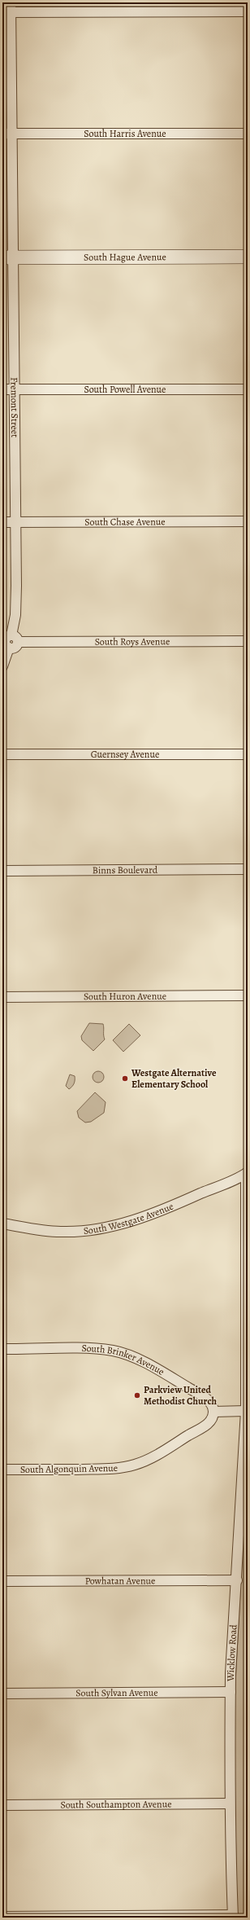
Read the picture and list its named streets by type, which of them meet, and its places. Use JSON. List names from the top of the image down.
{
  "streets": {
    "main road": ["South Hague Avenue"],
    "street": [
      "South Harris Avenue",
      "South Powell Avenue",
      "Fremont Street",
      "South Chase Avenue",
      "South Roys Avenue",
      "Guernsey Avenue",
      "Binns Boulevard",
      "South Huron Avenue",
      "South Westgate Avenue",
      "South Brinker Avenue",
      "South Algonquin Avenue",
      "Powhatan Avenue",
      "Wicklow Road",
      "South Sylvan Avenue",
      "South Southampton Avenue"
    ]
  },
  "crossings": [
    ["South Harris Avenue", "Fremont Street"],
    ["South Hague Avenue", "Fremont Street"],
    ["South Powell Avenue", "Fremont Street"],
    ["Fremont Street", "South Chase Avenue"],
    ["Fremont Street", "South Roys Avenue"],
    ["South Westgate Avenue", "Wicklow Road"],
    ["South Brinker Avenue", "South Algonquin Avenue"],
    ["Powhatan Avenue", "Wicklow Road"],
    ["Wicklow Road", "South Sylvan Avenue"],
    ["Wicklow Road", "South Southampton Avenue"]
  ],
  "places": ["Westgate Alternative Elementary School", "Parkview United Methodist Church"]
}
